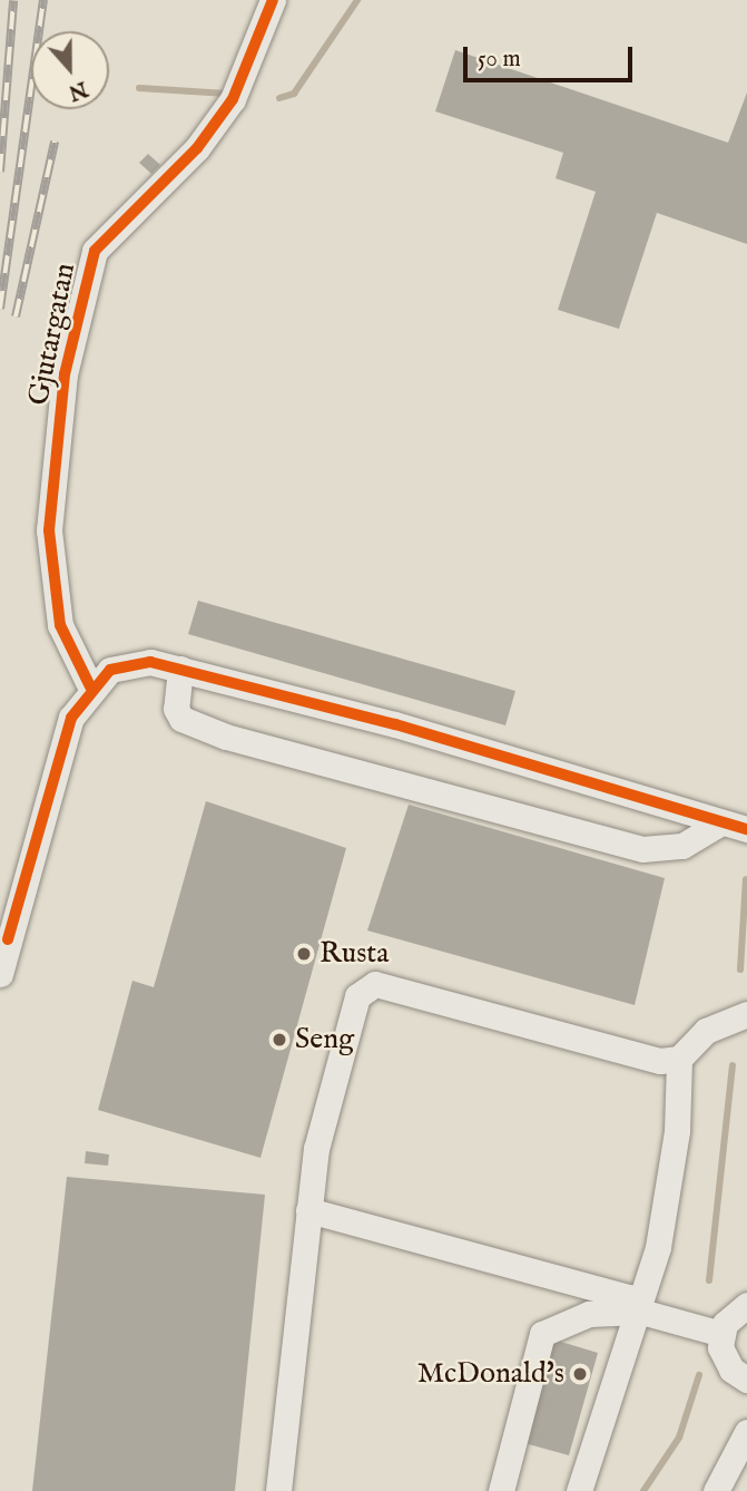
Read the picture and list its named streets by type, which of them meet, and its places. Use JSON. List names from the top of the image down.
{
  "streets": {
    "street": ["Gjutargatan"]
  },
  "places": ["Rusta", "Seng", "McDonald's"],
  "scale_bar": "50 m",
  "north": "bottom"
}
